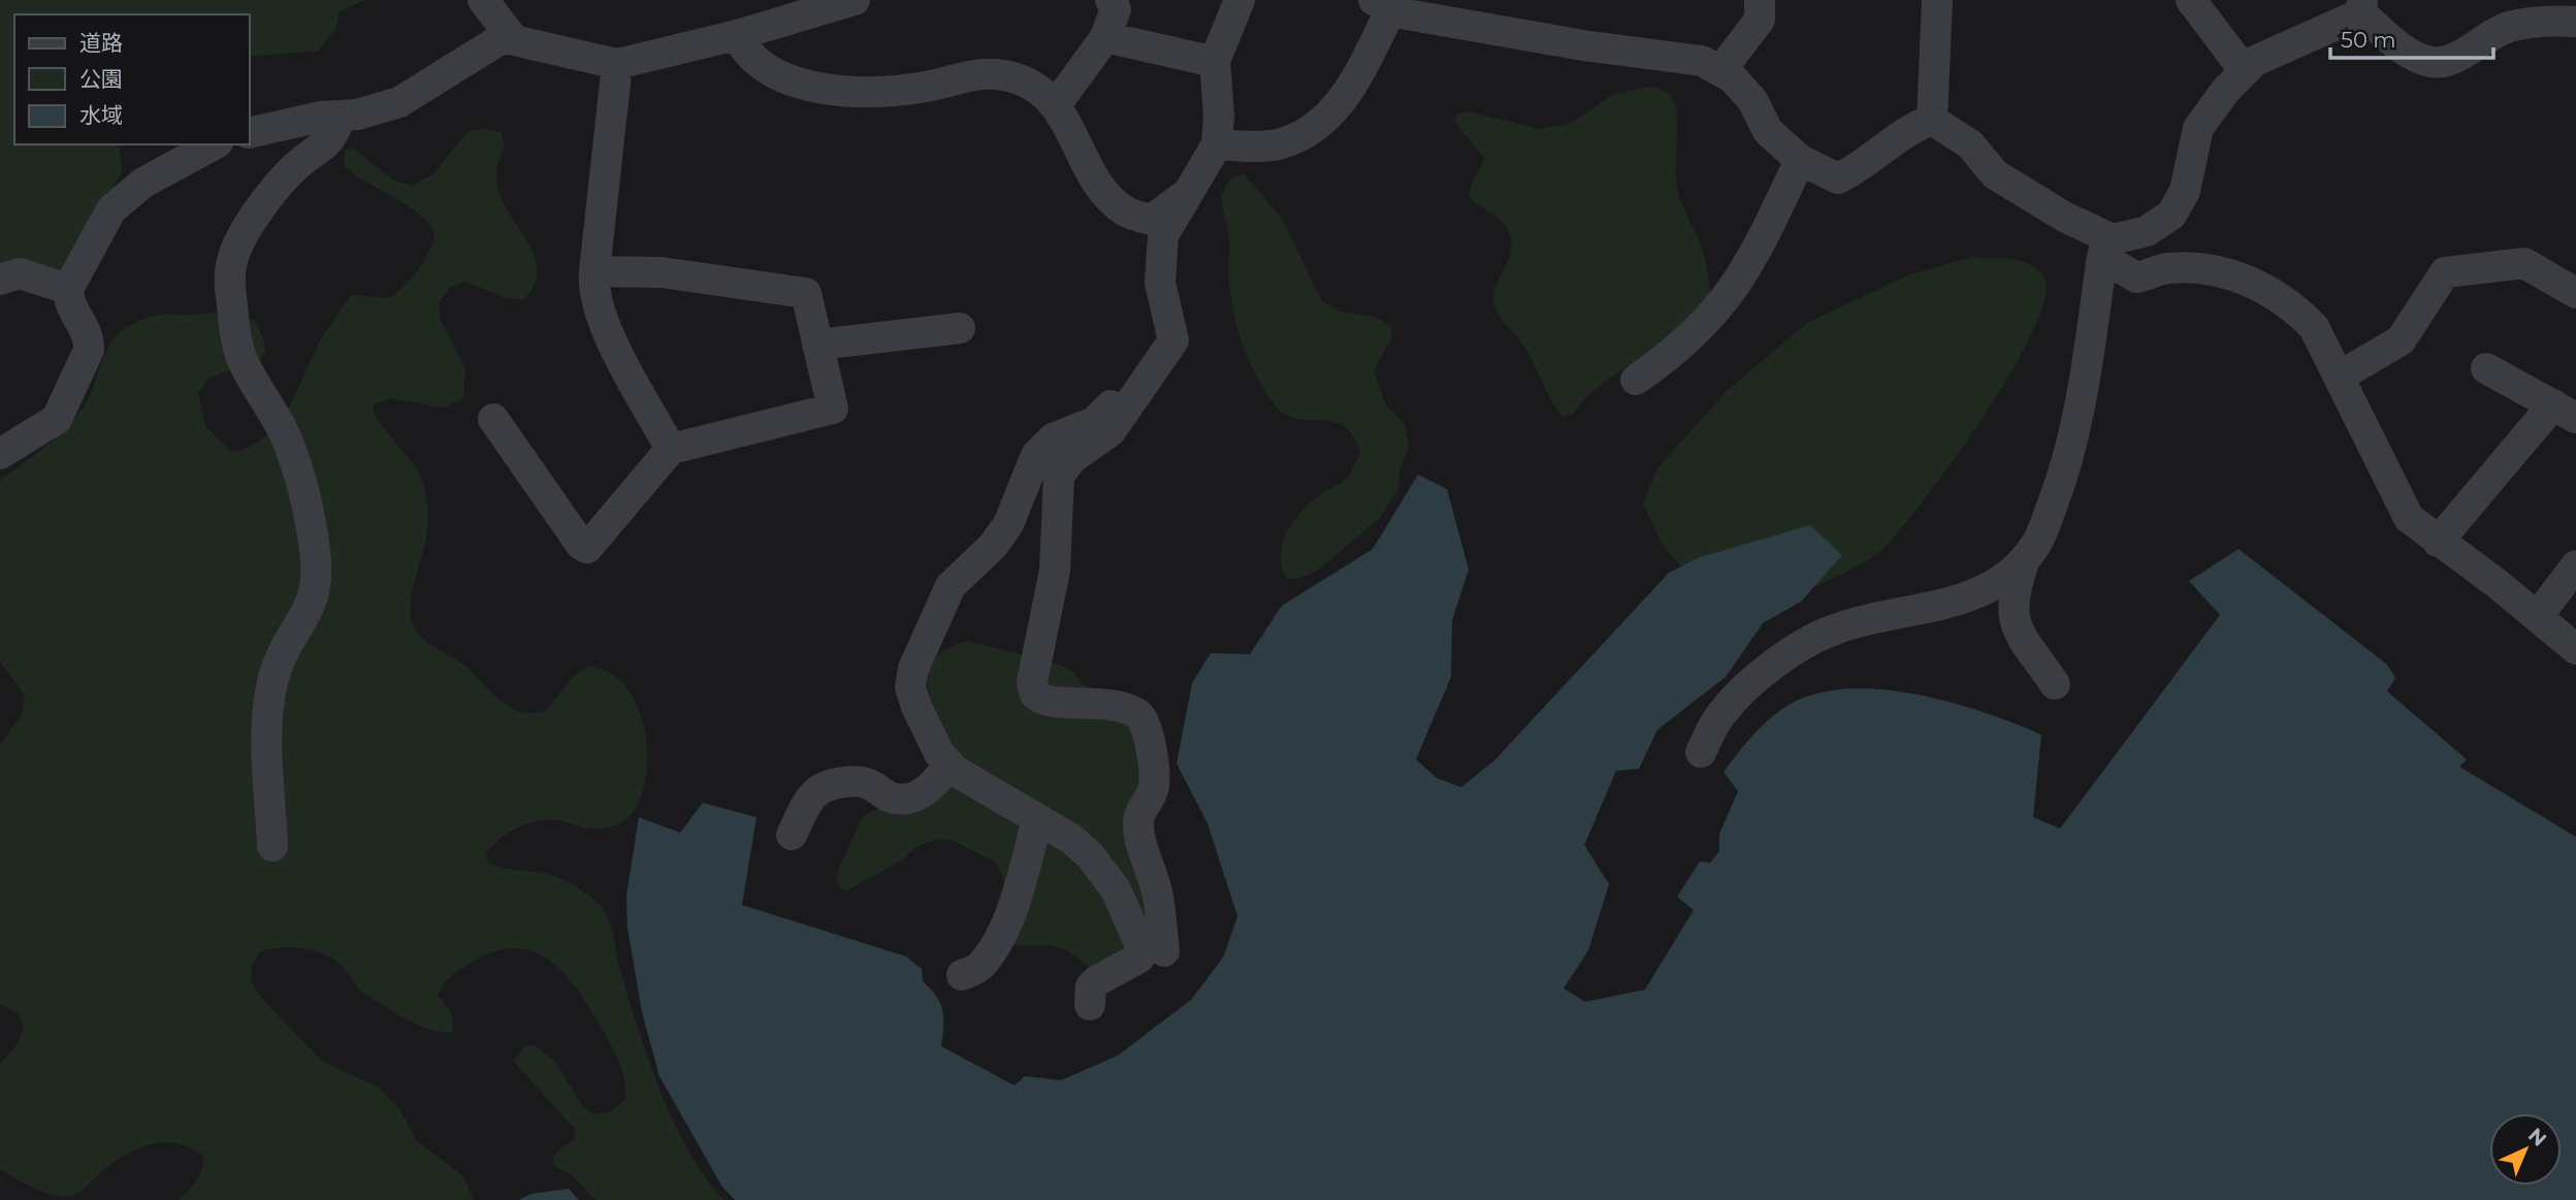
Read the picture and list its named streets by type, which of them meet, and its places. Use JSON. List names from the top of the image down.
{
  "legend": ["道路", "公園", "水域"],
  "scale_bar": "50 m",
  "north": "top right"
}
